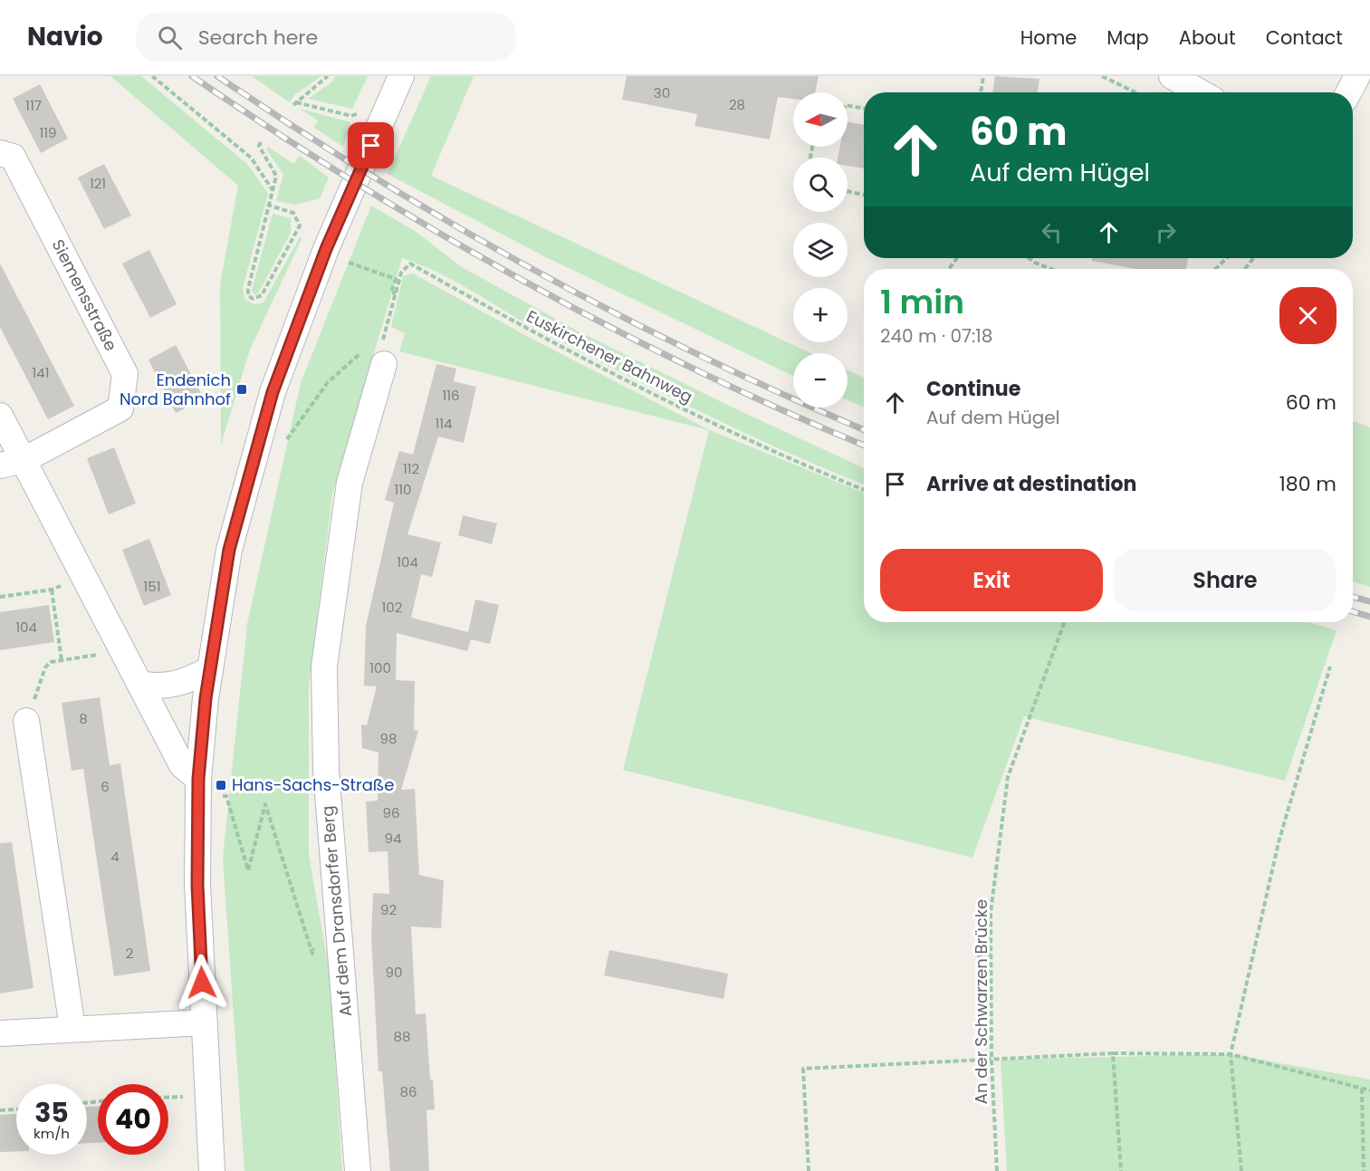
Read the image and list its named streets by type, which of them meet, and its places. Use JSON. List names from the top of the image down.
{
  "streets": {
    "street": ["Siemensstraße", "Auf dem Dransdorfer Berg"],
    "path": ["Euskirchener Bahnweg", "An der Schwarzen Brücke"]
  },
  "places": {
    "transit": ["Endenich Nord Bahnhof", "Hans-Sachs-Straße"]
  },
  "house_numbers": [
    "30",
    "28",
    "117",
    "119",
    "121",
    "141",
    "116",
    "114",
    "112",
    "110",
    "104",
    "151",
    "102",
    "104",
    "100",
    "8",
    "98",
    "6",
    "96",
    "94",
    "4",
    "92",
    "2",
    "90",
    "88",
    "86"
  ],
  "north": "left",
  "page": {
    "header": "Navio",
    "search": "Search here",
    "nav": [
      "Home",
      "Map",
      "About",
      "Contact"
    ],
    "map_buttons": ["+", "−"],
    "turn": ["60 m", "Auf dem Hügel"],
    "heading": ["1 min", "240 m · 07:18"],
    "list": [
      {
        "name": "Continue",
        "note": "Auf dem Hügel",
        "value": "60 m"
      },
      {
        "name": "Arrive at destination",
        "value": "180 m"
      }
    ],
    "buttons": ["Exit", "Share"],
    "speed": "35 km/h",
    "limit": "40"
  }
}
